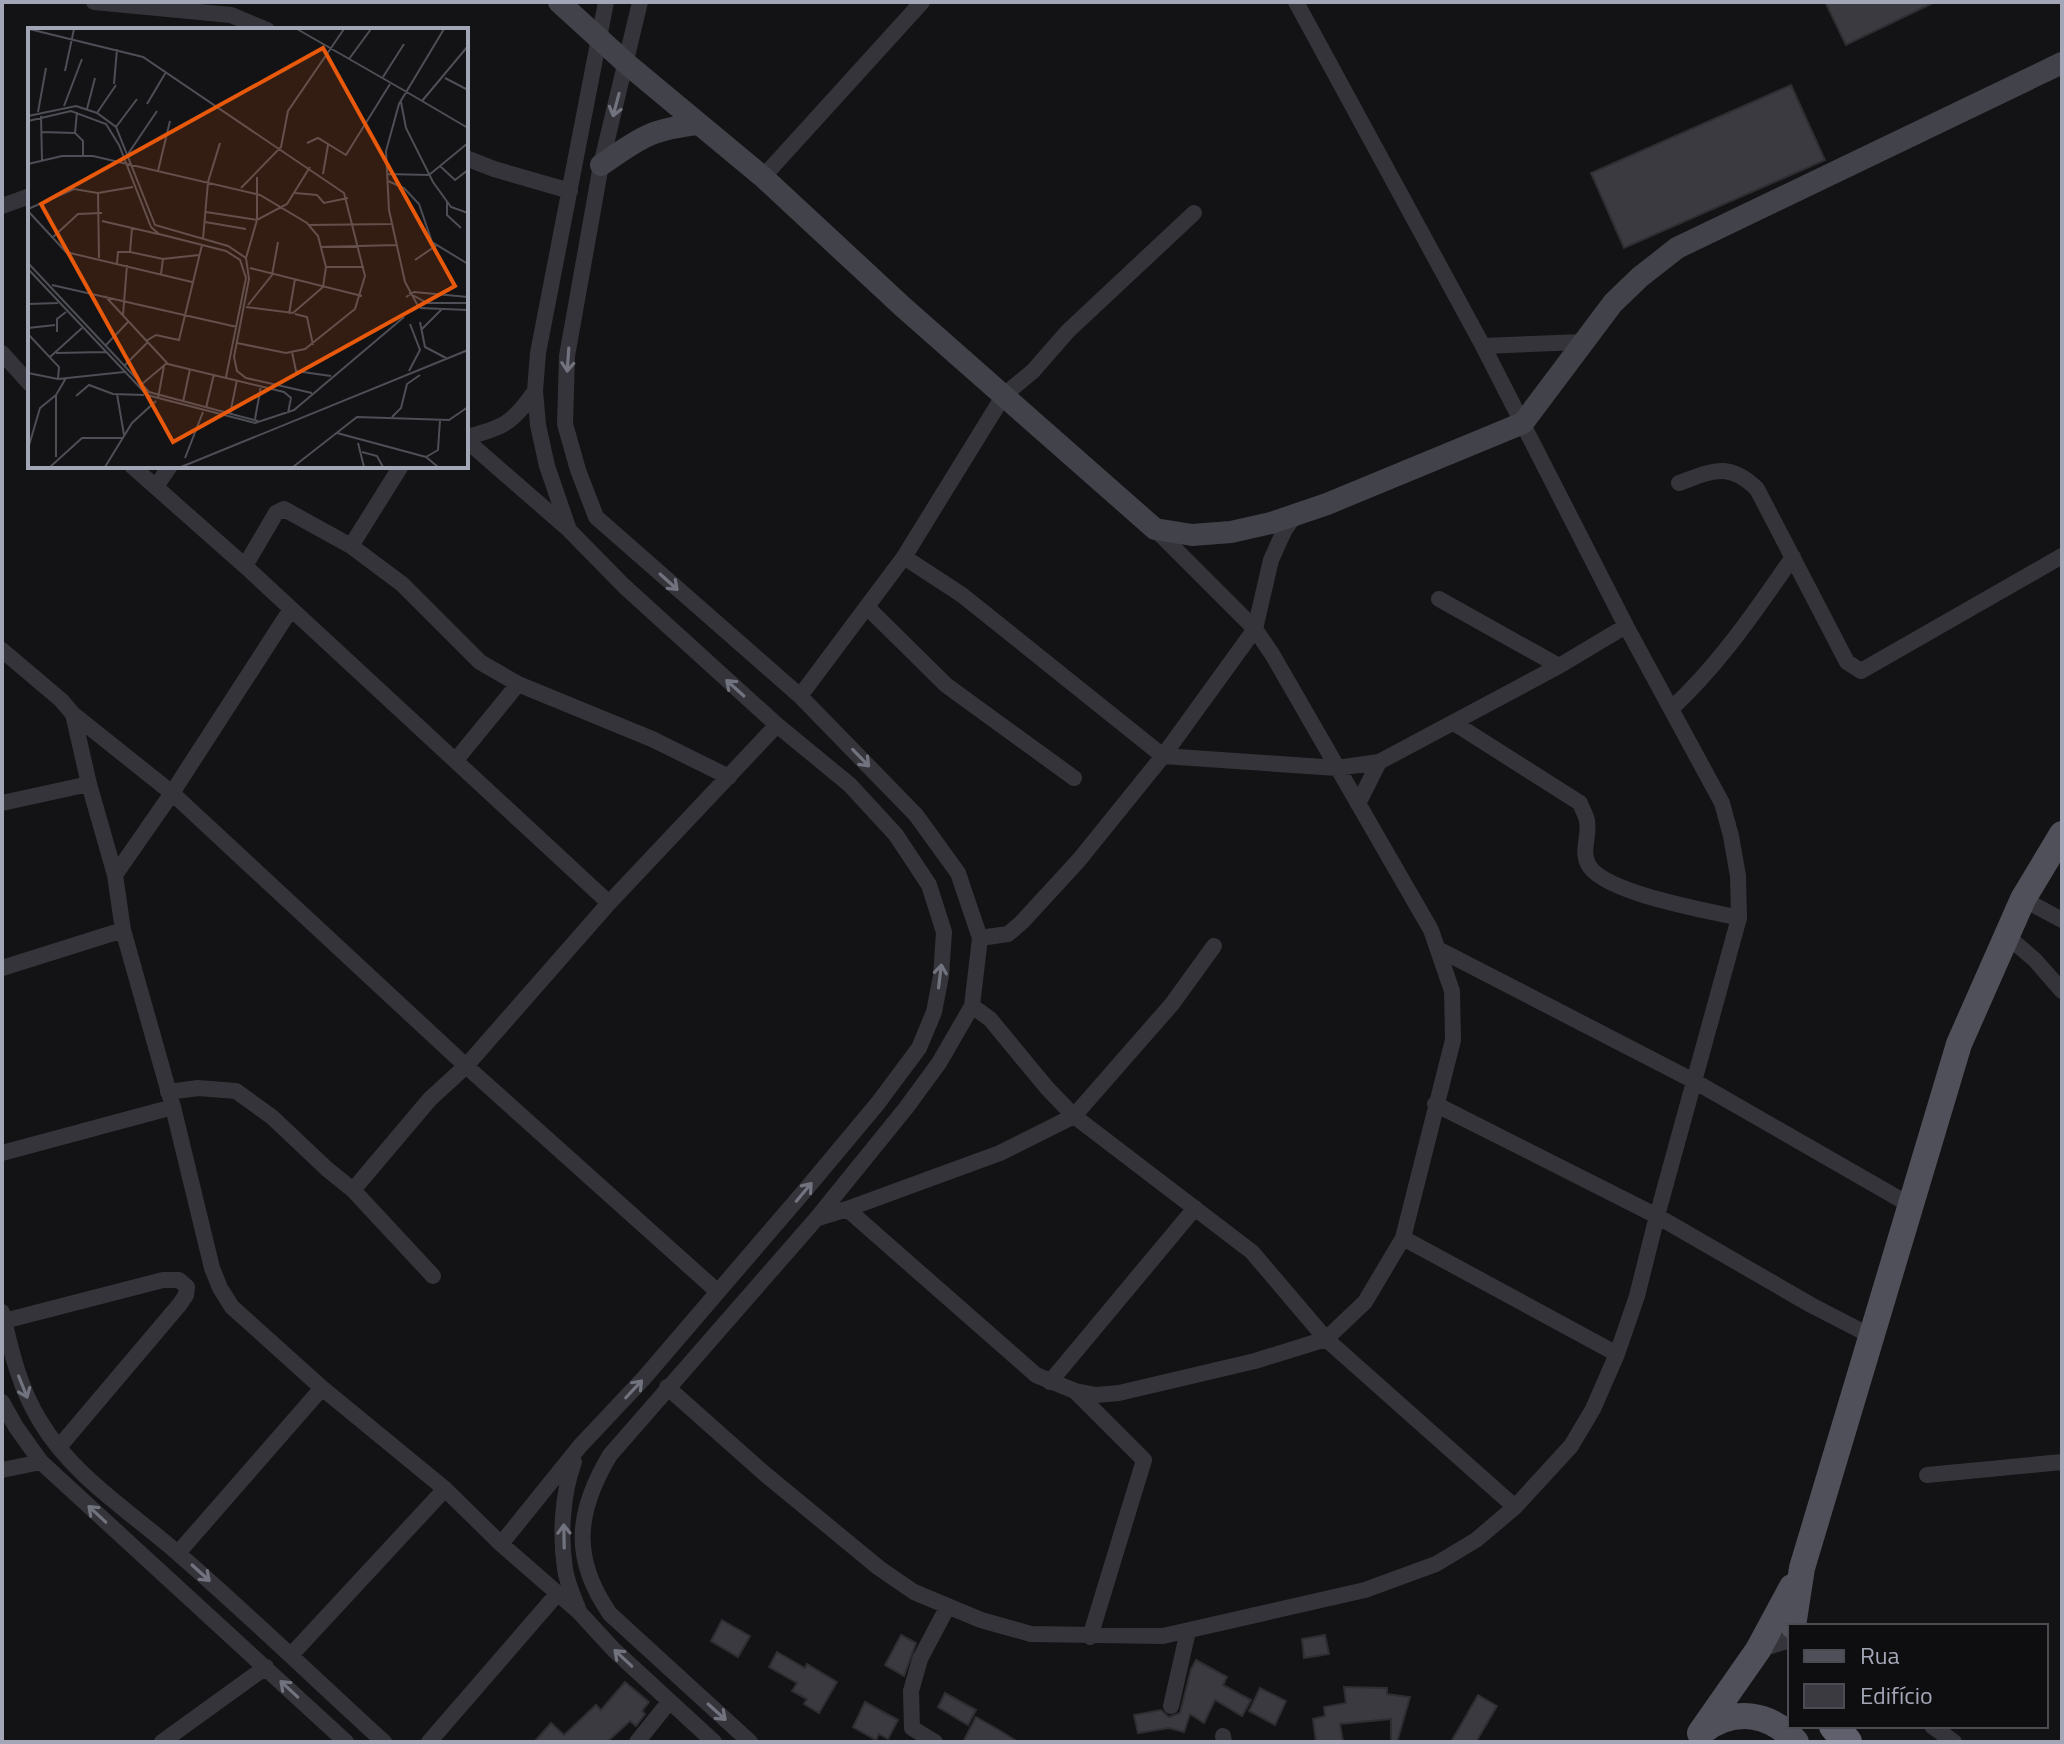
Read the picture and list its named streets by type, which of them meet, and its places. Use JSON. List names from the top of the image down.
{
  "legend": ["Rua", "Edifício"]
}
